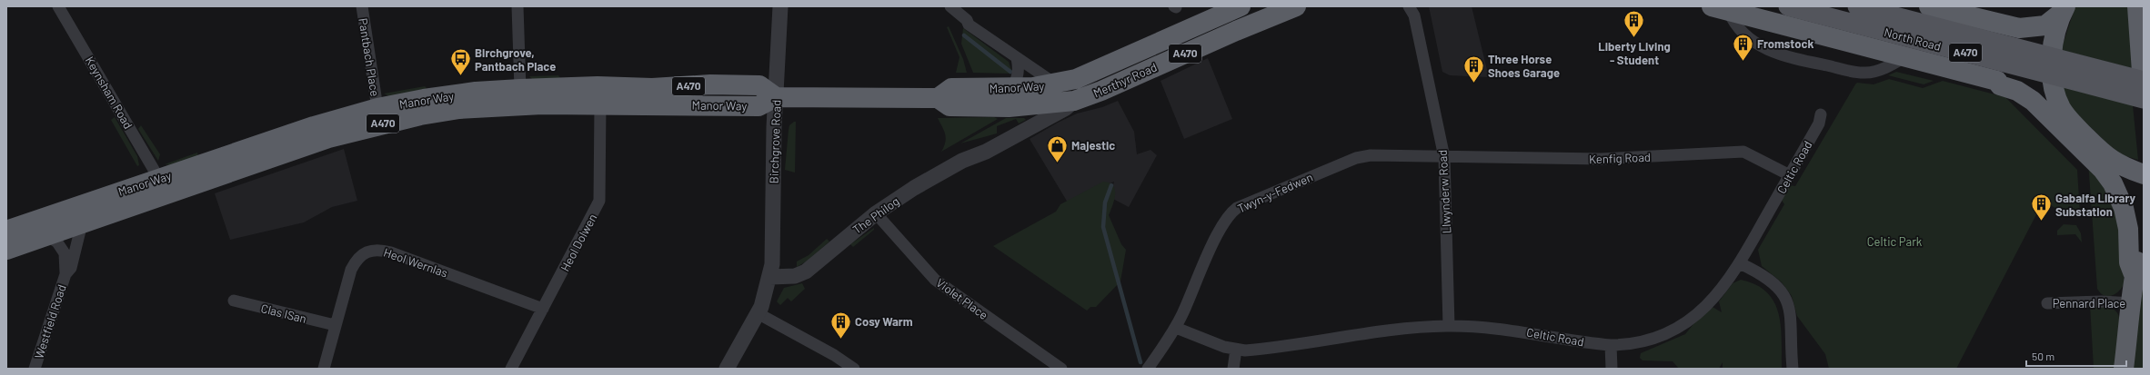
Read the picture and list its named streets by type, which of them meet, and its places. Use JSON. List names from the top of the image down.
{
  "streets": {
    "highway": ["A470", "Merthyr Road", "Manor Way"],
    "main road": ["North Road"],
    "street": [
      "Pantbach Place",
      "Keynsham Road",
      "Birchgrove Road",
      "Kenfig Road",
      "Celtic Road",
      "Llwynderw Road",
      "Twyn-y-Fedwen",
      "The Philog",
      "Heol Dolwen",
      "Heol Wernlas",
      "Violet Place",
      "Pennard Place",
      "Clas ISan",
      "Westfield Road"
    ]
  },
  "crossings": [
    ["Pantbach Place", "Manor Way"],
    ["Merthyr Road", "Manor Way"],
    ["Merthyr Road", "The Philog"],
    ["Manor Way", "Keynsham Road"],
    ["Manor Way", "Birchgrove Road"],
    ["Manor Way", "The Philog"],
    ["Manor Way", "Heol Dolwen"],
    ["Manor Way", "Westfield Road"],
    ["Birchgrove Road", "The Philog"],
    ["Kenfig Road", "Celtic Road"],
    ["Kenfig Road", "Llwynderw Road"],
    ["Kenfig Road", "Twyn-y-Fedwen"],
    ["Celtic Road", "Llwynderw Road"],
    ["Celtic Road", "Twyn-y-Fedwen"],
    ["Llwynderw Road", "Twyn-y-Fedwen"],
    ["The Philog", "Violet Place"],
    ["Heol Dolwen", "Heol Wernlas"],
    ["Heol Wernlas", "Clas ISan"]
  ],
  "parks": ["Celtic Park"],
  "places": {
    "building": [
      "Liberty Living - Student",
      "Fromstock",
      "Three Horse Shoes Garage",
      "Gabalfa Library Substation",
      "Cosy Warm"
    ],
    "bus stop": ["Birchgrove, Pantbach Place"],
    "shop": ["Majestic"]
  },
  "scale_bar": "50 m"
}
